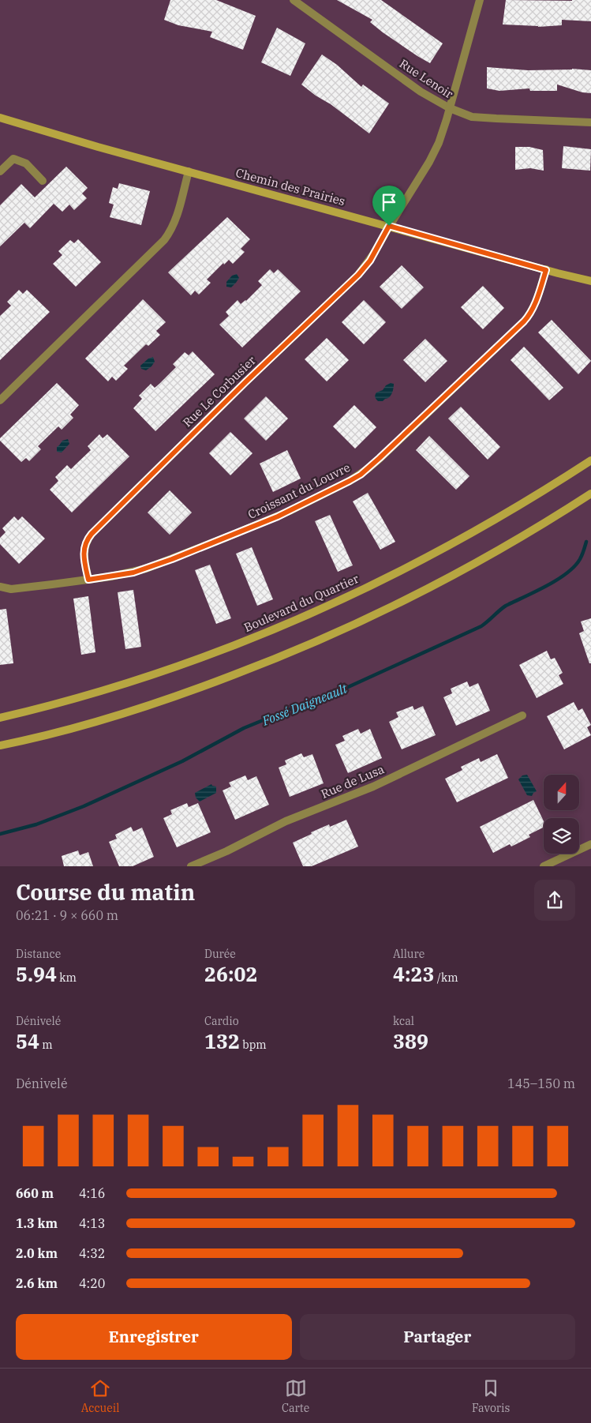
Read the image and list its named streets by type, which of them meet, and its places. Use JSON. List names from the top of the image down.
{
  "streets": {
    "main road": ["Chemin des Prairies", "Boulevard du Quartier"],
    "street": [
      "Rue Lenoir",
      "Rue Le Corbusier",
      "Croissant du Louvre",
      "Rue de Lusa"
    ]
  },
  "crossings": [
    ["Rue Lenoir", "Rue Le Corbusier"],
    ["Chemin des Prairies", "Rue Le Corbusier"],
    ["Chemin des Prairies", "Croissant du Louvre"],
    ["Rue Le Corbusier", "Croissant du Louvre"]
  ],
  "water": ["Fossé Daigneault"],
  "north": "top",
  "page": {
    "heading": ["Course du matin", "06:21 · 9 × 660 m"],
    "stats": [
      ["Distance", "5.94 km"],
      ["Durée", "26:02"],
      ["Allure", "4:23 /km"],
      ["Dénivelé", "54 m"],
      ["Cardio", "132 bpm"],
      ["kcal", "389"]
    ],
    "chart": ["Dénivelé", "145–150 m"],
    "list": [
      {
        "name": "660 m",
        "note": "4:16"
      },
      {
        "name": "1.3 km",
        "note": "4:13"
      },
      {
        "name": "2.0 km",
        "note": "4:32"
      },
      {
        "name": "2.6 km",
        "note": "4:20"
      }
    ],
    "buttons": ["Enregistrer", "Partager"],
    "tabs": ["Accueil", "Carte", "Favoris"]
  }
}
